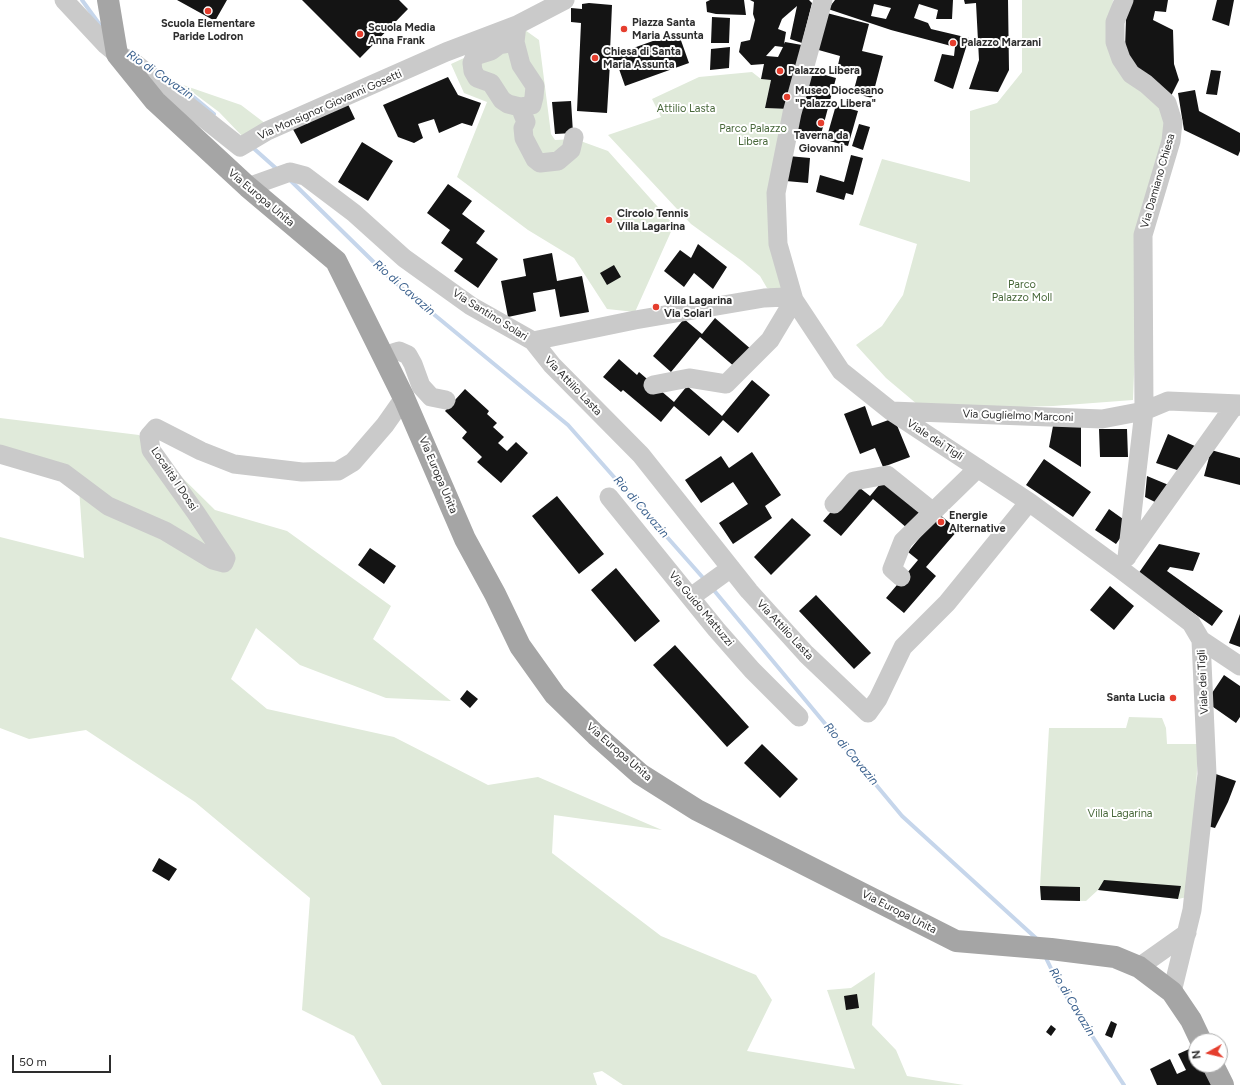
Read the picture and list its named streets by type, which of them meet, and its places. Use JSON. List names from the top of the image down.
{
  "streets": {
    "main road": ["Via Europa Unita"],
    "street": [
      "Via Monsignor Giovanni Gosetti",
      "Via Damiano Chiesa",
      "Via Santino Solari",
      "Via Attilio Lasta",
      "Via Guglielmo Marconi",
      "Viale dei Tigli",
      "Località I Dossi",
      "Via Guido Mattuzzi"
    ]
  },
  "crossings": [
    ["Via Monsignor Giovanni Gosetti", "Via Europa Unita"],
    ["Via Damiano Chiesa", "Via Guglielmo Marconi"],
    ["Via Europa Unita", "Via Santino Solari"],
    ["Via Europa Unita", "Viale dei Tigli"],
    ["Via Europa Unita", "Località I Dossi"],
    ["Via Santino Solari", "Via Attilio Lasta"],
    ["Via Santino Solari", "Viale dei Tigli"],
    ["Via Attilio Lasta", "Viale dei Tigli"],
    ["Via Guglielmo Marconi", "Viale dei Tigli"]
  ],
  "water": ["Rio di Cavazin"],
  "parks": [
    "Attilio Lasta",
    "Parco Palazzo Libera",
    "Parco Palazzo Moll",
    "Villa Lagarina"
  ],
  "places": [
    "Scuola Elementare Paride Lodron",
    "Piazza Santa Maria Assunta",
    "Scuola Media Anna Frank",
    "Palazzo Marzani",
    "Chiesa di Santa Maria Assunta",
    "Palazzo Libera",
    "Museo Diocesano \"Palazzo Libera\"",
    "Taverna da Giovanni",
    "Circolo Tennis Villa Lagarina",
    "Villa Lagarina Via Solari",
    "Energie Alternative",
    "Santa Lucia"
  ],
  "scale_bar": "50 m",
  "north": "left"
}
